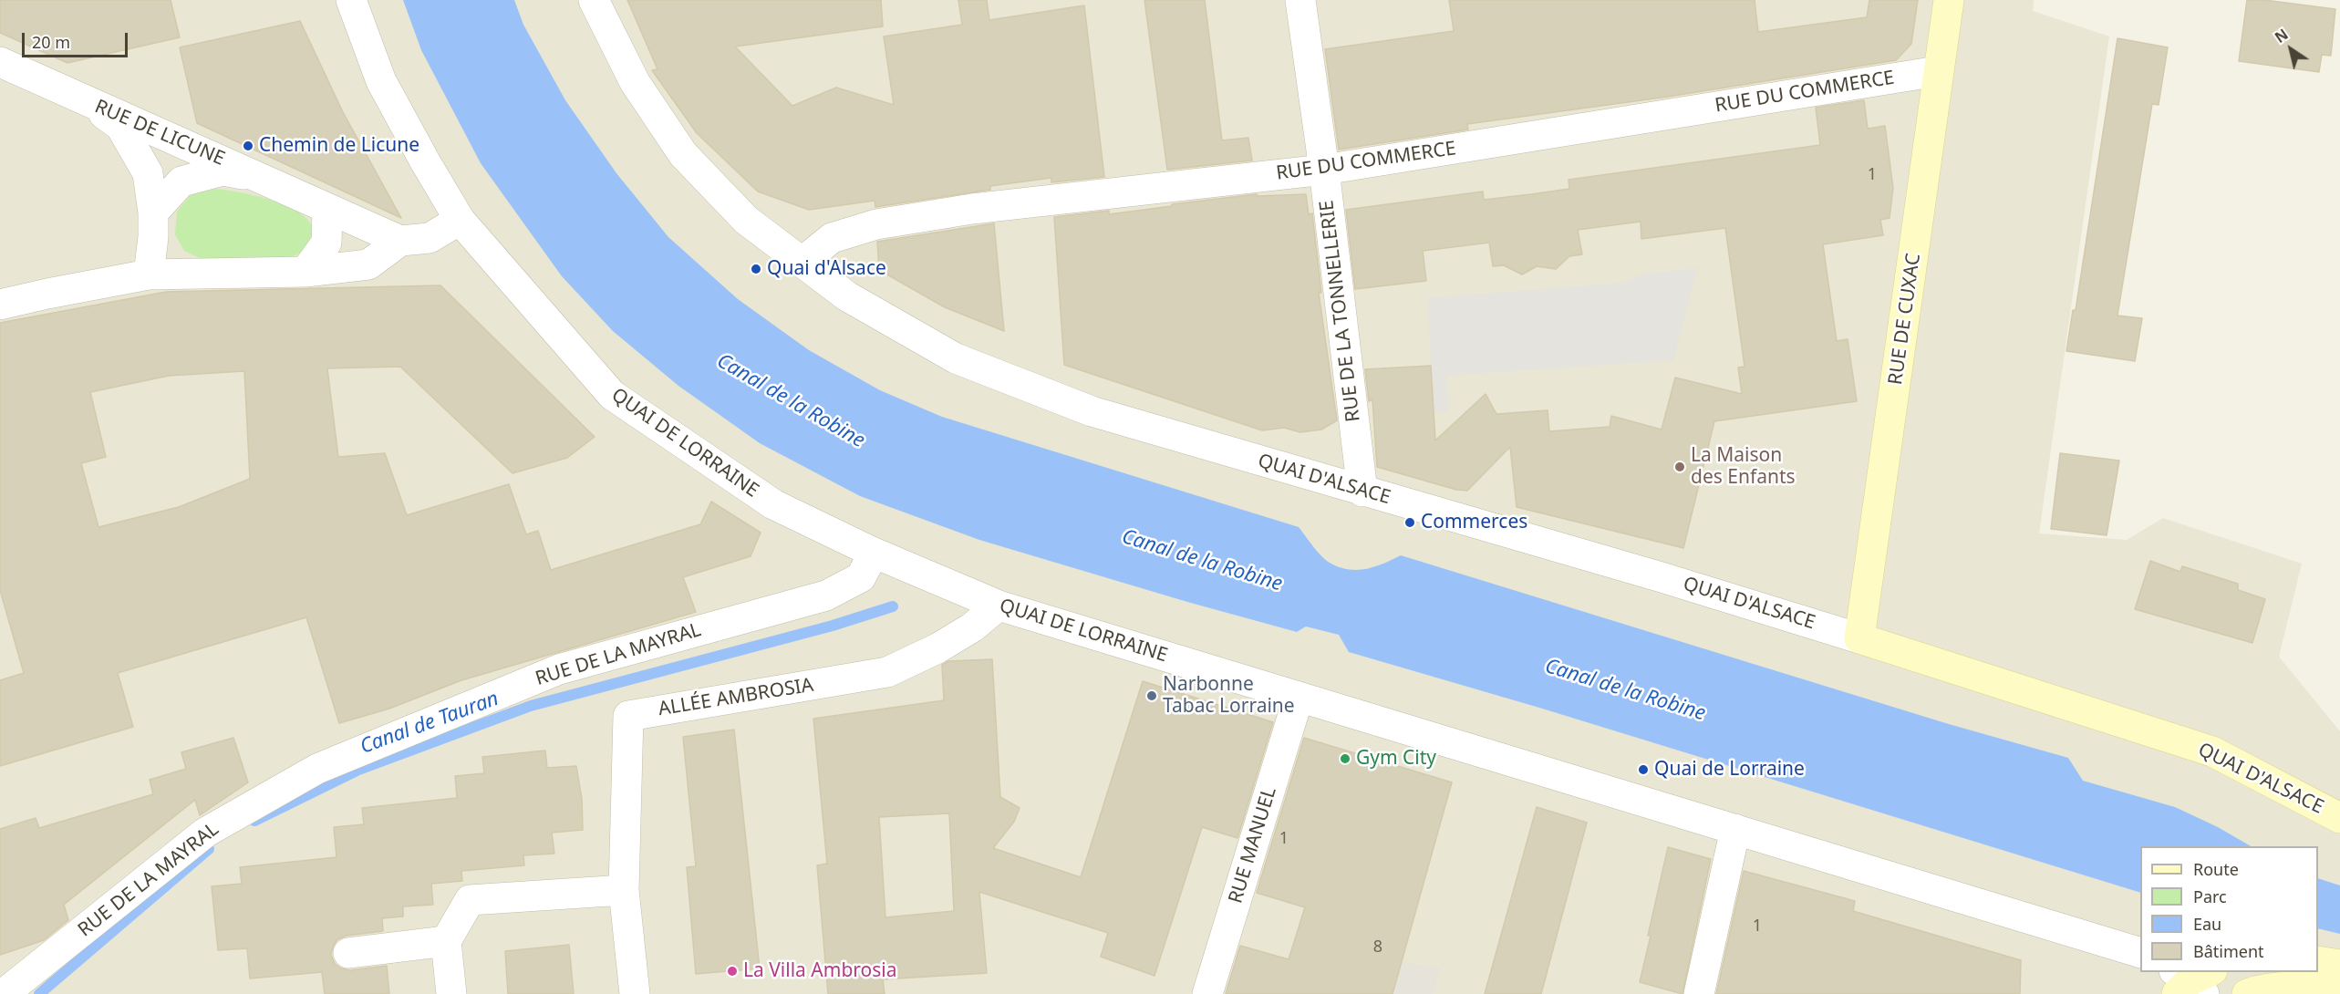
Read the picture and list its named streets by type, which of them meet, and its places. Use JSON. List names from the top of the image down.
{
  "streets": {
    "street": [
      "RUE DU COMMERCE",
      "RUE DE LICUNE",
      "RUE DE LA TONNELLERIE",
      "RUE DE CUXAC",
      "QUAI DE LORRAINE",
      "QUAI D'ALSACE",
      "RUE DE LA MAYRAL",
      "ALLÉE AMBROSIA",
      "RUE MANUEL"
    ]
  },
  "crossings": [
    ["RUE DU COMMERCE", "RUE DE LA TONNELLERIE"],
    ["RUE DU COMMERCE", "RUE DE CUXAC"],
    ["RUE DU COMMERCE", "QUAI D'ALSACE"],
    ["RUE DE LA TONNELLERIE", "QUAI D'ALSACE"],
    ["RUE DE CUXAC", "QUAI D'ALSACE"],
    ["QUAI DE LORRAINE", "RUE DE LA MAYRAL"],
    ["QUAI DE LORRAINE", "ALLÉE AMBROSIA"],
    ["QUAI DE LORRAINE", "RUE MANUEL"]
  ],
  "water": ["Canal de la Robine", "Canal de Tauran"],
  "places": [
    "Chemin de Licune",
    "Quai d'Alsace",
    "La Maison des Enfants",
    "Commerces",
    "Narbonne Tabac Lorraine",
    "Gym City",
    "Quai de Lorraine",
    "La Villa Ambrosia"
  ],
  "house_numbers": [
    "1",
    "1",
    "1",
    "8"
  ],
  "legend": [
    "Route",
    "Parc",
    "Eau",
    "Bâtiment"
  ],
  "scale_bar": "20 m",
  "north": "top left"
}
